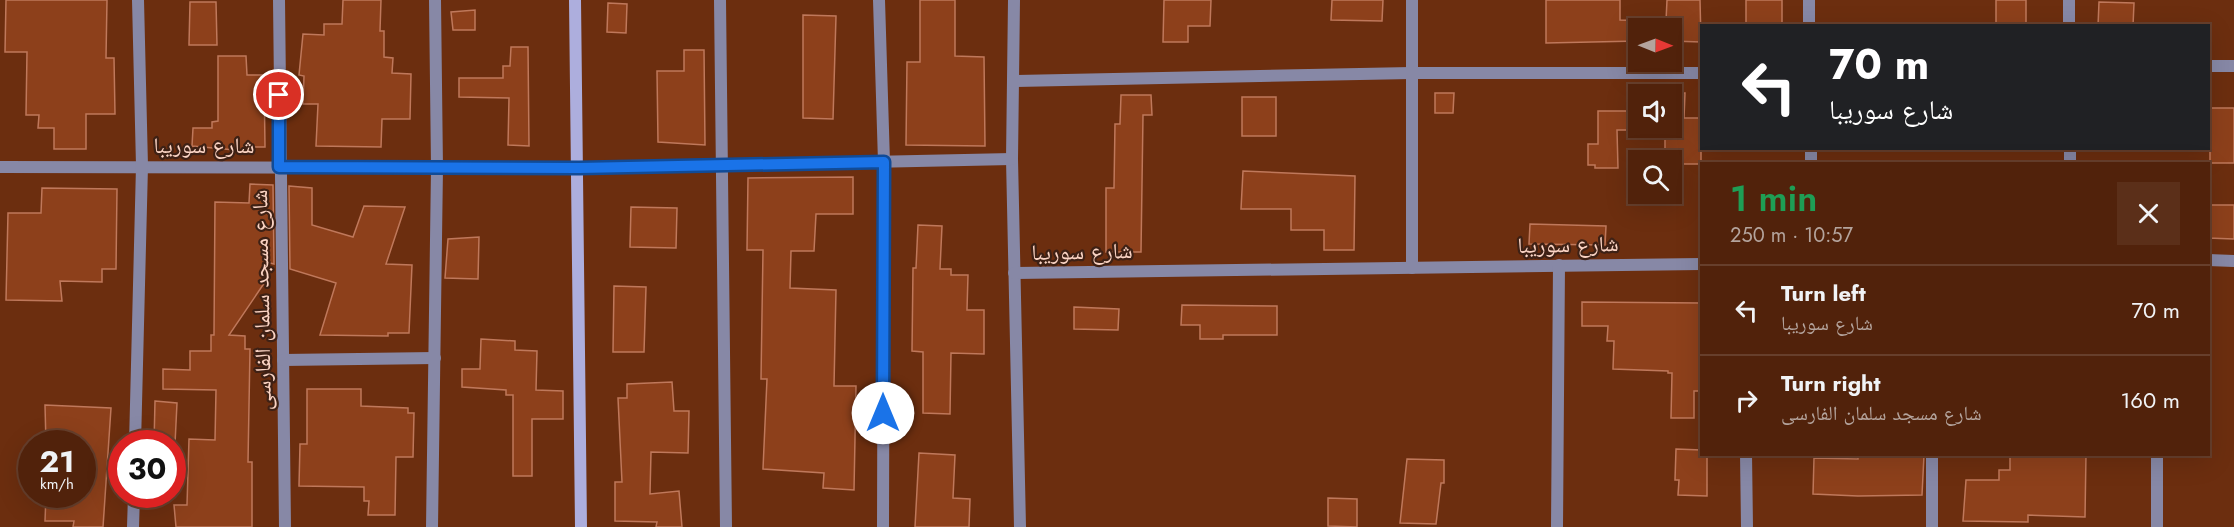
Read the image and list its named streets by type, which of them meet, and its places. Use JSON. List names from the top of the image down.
{
  "streets": {
    "street": ["شارع سوريبا", "شارع مسجد سلمان الفارسى"]
  },
  "crossings": [
    ["شارع سوريبا", "شارع مسجد سلمان الفارسى"]
  ],
  "north": "right",
  "page": {
    "turn": ["70 m", "شارع سوريبا"],
    "heading": ["1 min", "250 m · 10:57"],
    "list": [
      {
        "name": "Turn left",
        "note": "شارع سوريبا",
        "value": "70 m"
      },
      {
        "name": "Turn right",
        "note": "شارع مسجد سلمان الفارسى",
        "value": "160 m"
      }
    ],
    "speed": "21 km/h",
    "limit": "30"
  }
}
